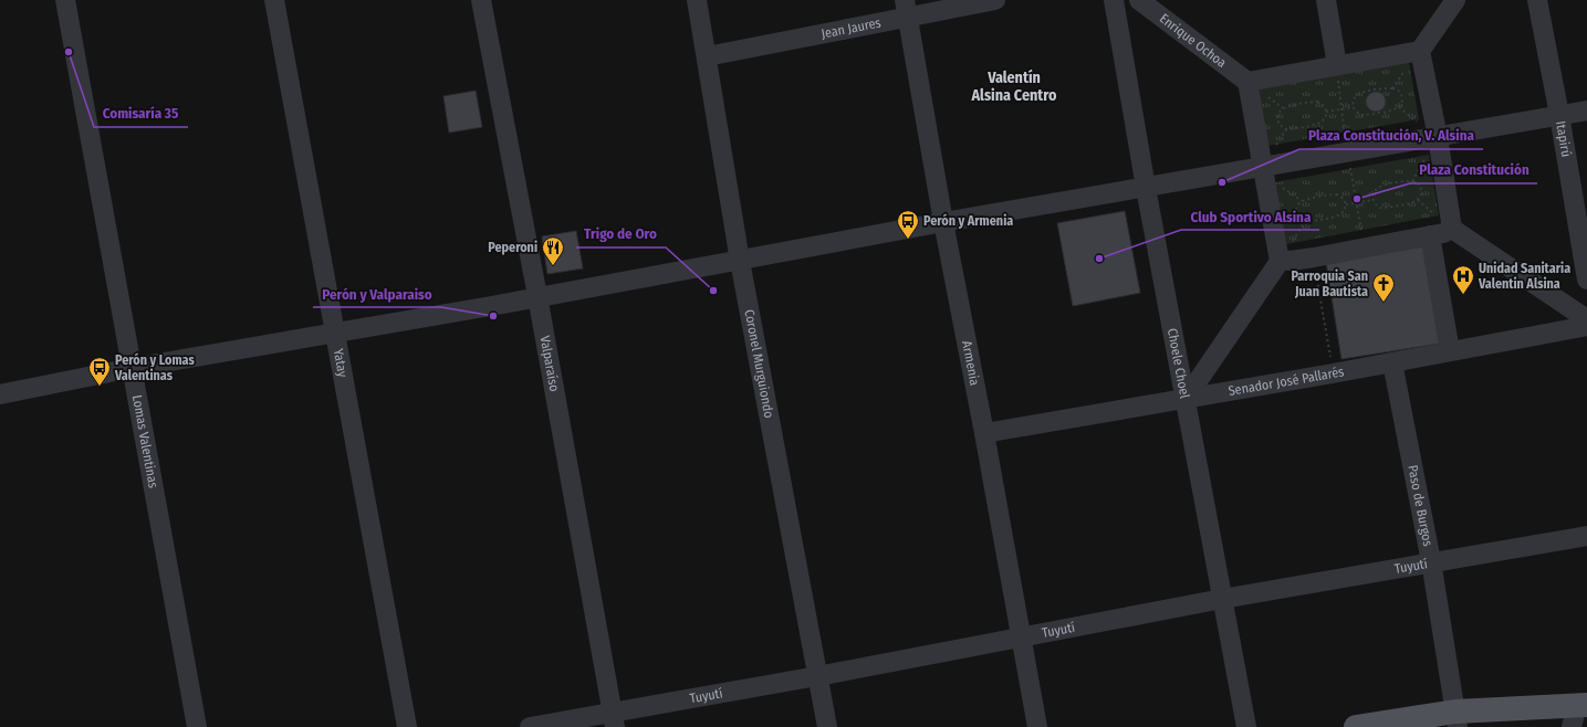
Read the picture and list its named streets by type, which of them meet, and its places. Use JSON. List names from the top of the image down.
{
  "streets": {
    "street": [
      "Jean Jaures",
      "Enrique Ochoa",
      "Itapirú",
      "Yatay",
      "Valparaíso",
      "Coronel Murguiondo",
      "Armenia",
      "Choele Choel",
      "Senador José Pallarés",
      "Lomas Valentinas",
      "Paso de Burgos",
      "Tuyutí"
    ]
  },
  "crossings": [
    ["Jean Jaures", "Coronel Murguiondo"],
    ["Jean Jaures", "Armenia"],
    ["Valparaíso", "Tuyutí"],
    ["Coronel Murguiondo", "Tuyutí"],
    ["Armenia", "Senador José Pallarés"],
    ["Armenia", "Tuyutí"],
    ["Choele Choel", "Senador José Pallarés"],
    ["Choele Choel", "Tuyutí"],
    ["Senador José Pallarés", "Paso de Burgos"],
    ["Paso de Burgos", "Tuyutí"]
  ],
  "districts": ["Valentín Alsina Centro"],
  "places": {
    "other": [
      "Comisaría 35",
      "Plaza Constitución, V. Alsina",
      "Plaza Constitución",
      "Club Sportivo Alsina",
      "Trigo de Oro",
      "Perón y Valparaiso"
    ],
    "bus stop": ["Perón y Armenia", "Perón y Lomas Valentinas"],
    "restaurant": ["Peperoni"],
    "hospital": ["Unidad Sanitaria Valentin Alsina"],
    "church": ["Parroquia San Juan Bautista"]
  }
}
